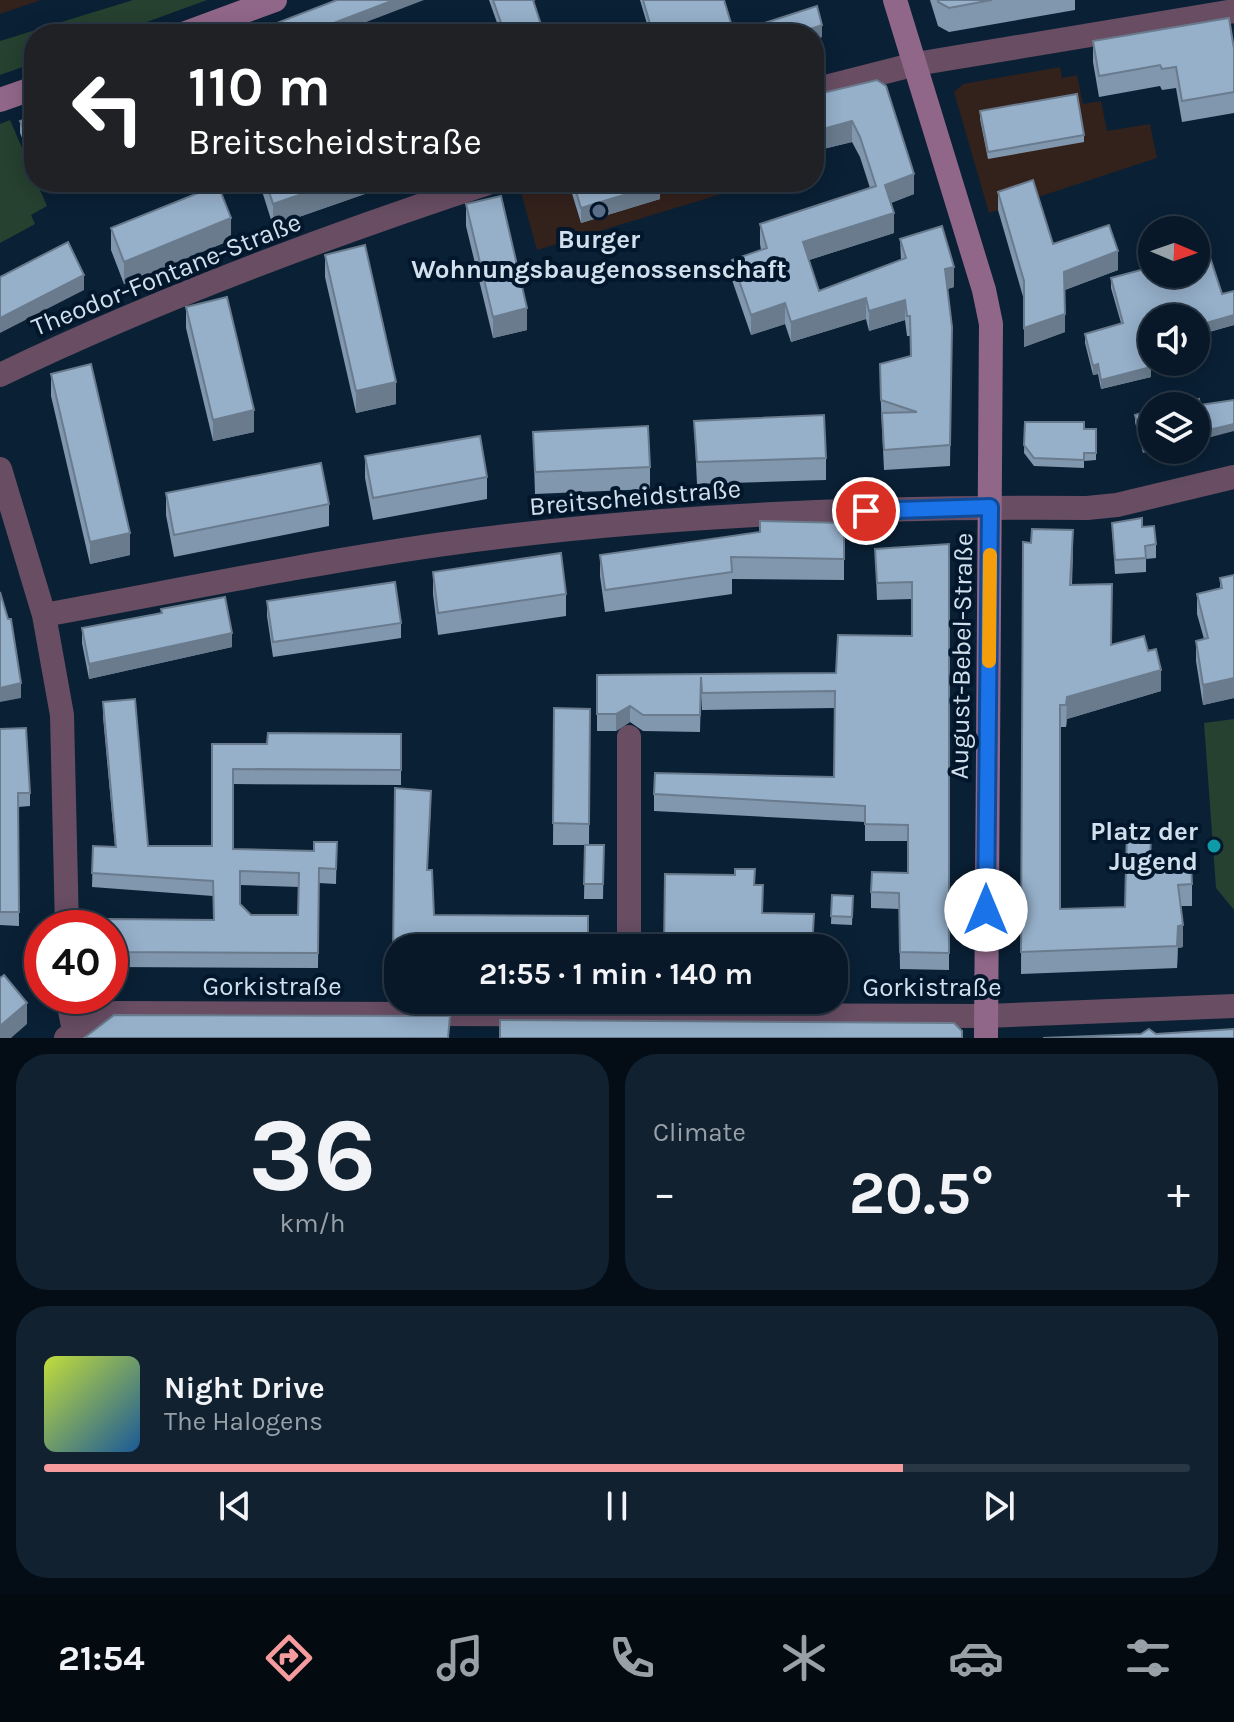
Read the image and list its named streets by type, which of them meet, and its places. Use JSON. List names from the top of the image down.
{
  "streets": {
    "street": [
      "Theodor-Fontane-Straße",
      "Breitscheidstraße",
      "August-Bebel-Straße",
      "Gorkistraße"
    ]
  },
  "crossings": [
    ["Breitscheidstraße", "August-Bebel-Straße"],
    ["August-Bebel-Straße", "Gorkistraße"]
  ],
  "places": ["Burger Wohnungsbaugenossenschaft", "Platz der Jugend"],
  "north": "right",
  "page": {
    "turn": ["110 m", "Breitscheidstraße"],
    "limit": "40",
    "trip": "21:55 · 1 min · 140 m",
    "tile": [
      ["36", "km/h"],
      "Climate"
    ],
    "heat": ["−", "20.5°", "+"],
    "song": ["Night Drive", "The Halogens"],
    "tabs": "21:54"
  }
}
